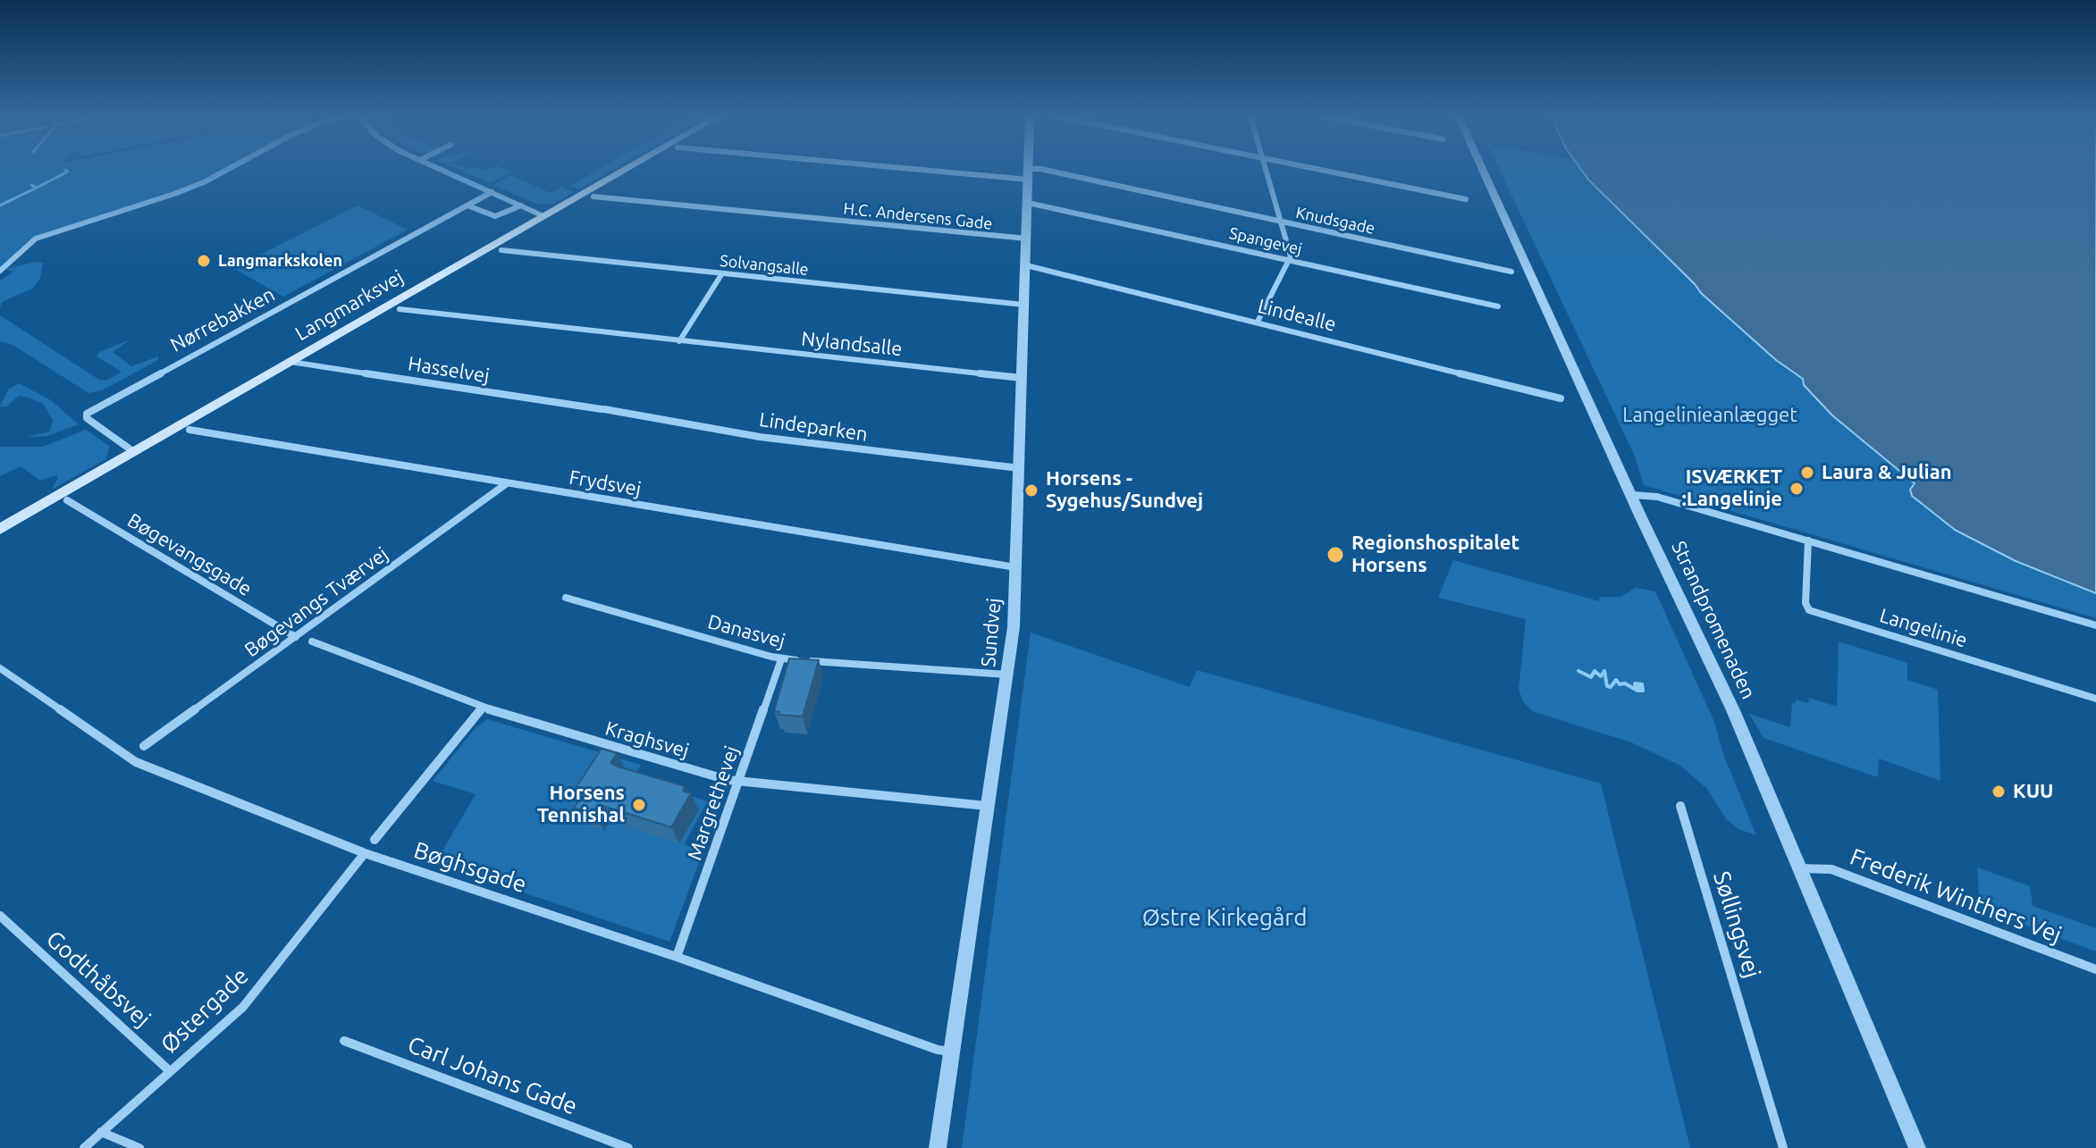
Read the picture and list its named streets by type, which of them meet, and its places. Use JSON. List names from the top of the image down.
{
  "streets": {
    "main road": ["Langmarksvej"],
    "street": [
      "H.C. Andersens Gade",
      "Knudsgade",
      "Spangevej",
      "Solvangsalle",
      "Lindealle",
      "Nørrebakken",
      "Nylandsalle",
      "Hasselvej",
      "Lindeparken",
      "Frydsvej",
      "Bøgevangsgade",
      "Bøgevangs Tværvej",
      "Strandpromenaden",
      "Langelinie",
      "Danasvej",
      "Sundvej",
      "Kraghsvej",
      "Margrethevej",
      "Bøghsgade",
      "Frederik Winthers Vej",
      "Søllingsvej",
      "Godthåbsvej",
      "Østergade",
      "Carl Johans Gade"
    ]
  },
  "crossings": [
    ["H.C. Andersens Gade", "Sundvej"],
    ["Knudsgade", "Sundvej"],
    ["Spangevej", "Sundvej"],
    ["Solvangsalle", "Sundvej"],
    ["Langmarksvej", "Nørrebakken"],
    ["Langmarksvej", "Hasselvej"],
    ["Lindealle", "Sundvej"],
    ["Nylandsalle", "Sundvej"],
    ["Hasselvej", "Lindeparken"],
    ["Lindeparken", "Sundvej"],
    ["Frydsvej", "Bøgevangs Tværvej"],
    ["Frydsvej", "Sundvej"],
    ["Bøgevangsgade", "Bøgevangs Tværvej"],
    ["Strandpromenaden", "Frederik Winthers Vej"],
    ["Danasvej", "Sundvej"],
    ["Danasvej", "Margrethevej"],
    ["Sundvej", "Kraghsvej"],
    ["Sundvej", "Bøghsgade"],
    ["Kraghsvej", "Margrethevej"],
    ["Margrethevej", "Bøghsgade"],
    ["Bøghsgade", "Østergade"],
    ["Godthåbsvej", "Østergade"]
  ],
  "parks": ["Langelinieanlægget", "Østre Kirkegård"],
  "places": [
    "Langmarkskolen",
    "Laura & Julian",
    "ISVÆRKET :Langelinje",
    "Horsens - Sygehus/Sundvej",
    "Regionshospitalet Horsens",
    "KUU",
    "Horsens Tennishal"
  ]
}
